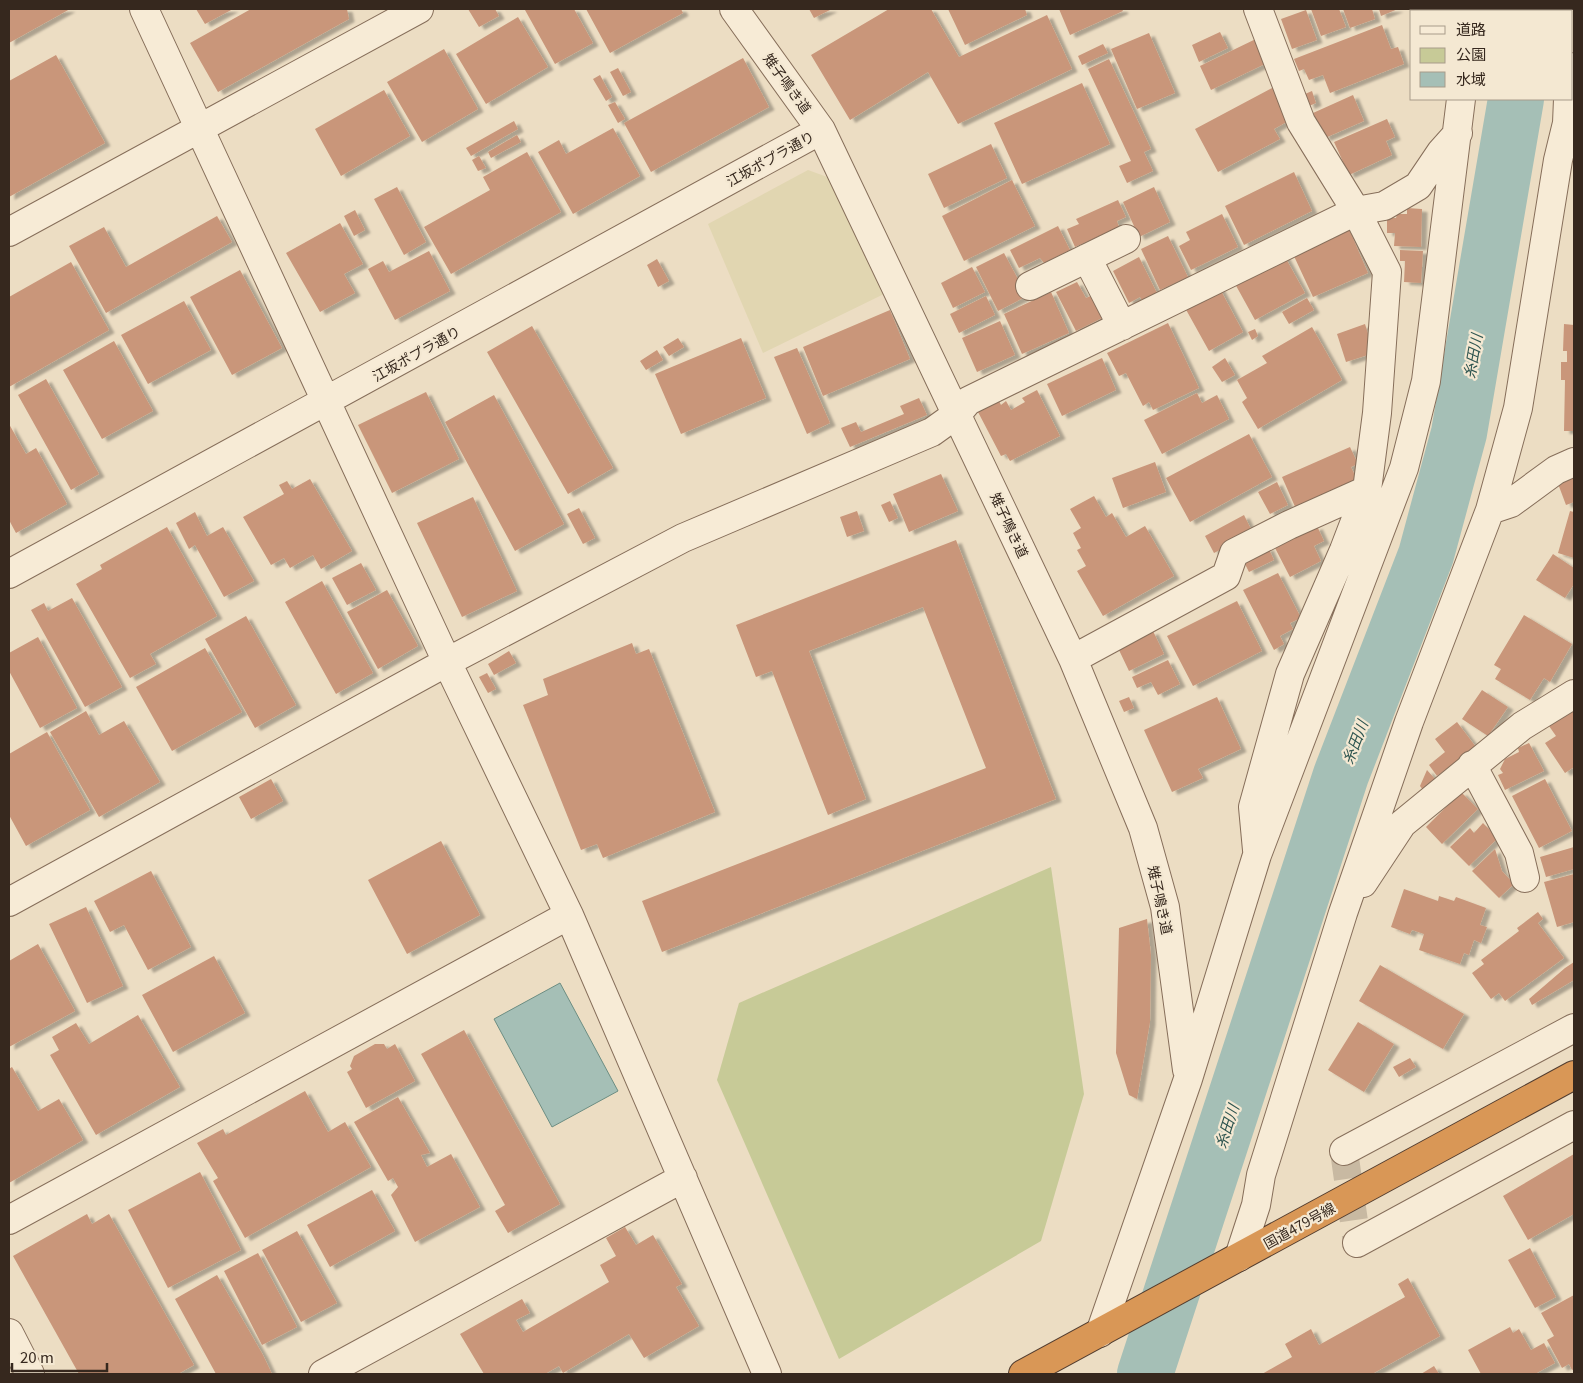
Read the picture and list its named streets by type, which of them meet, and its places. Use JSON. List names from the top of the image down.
{
  "streets": {
    "highway": ["国道479号線"],
    "street": ["雉子鳴き道", "江坂ポプラ通り"]
  },
  "crossings": [
    ["雉子鳴き道", "江坂ポプラ通り"]
  ],
  "water": ["糸田川"],
  "legend": ["道路", "公園", "水域"],
  "scale_bar": "20 m"
}
